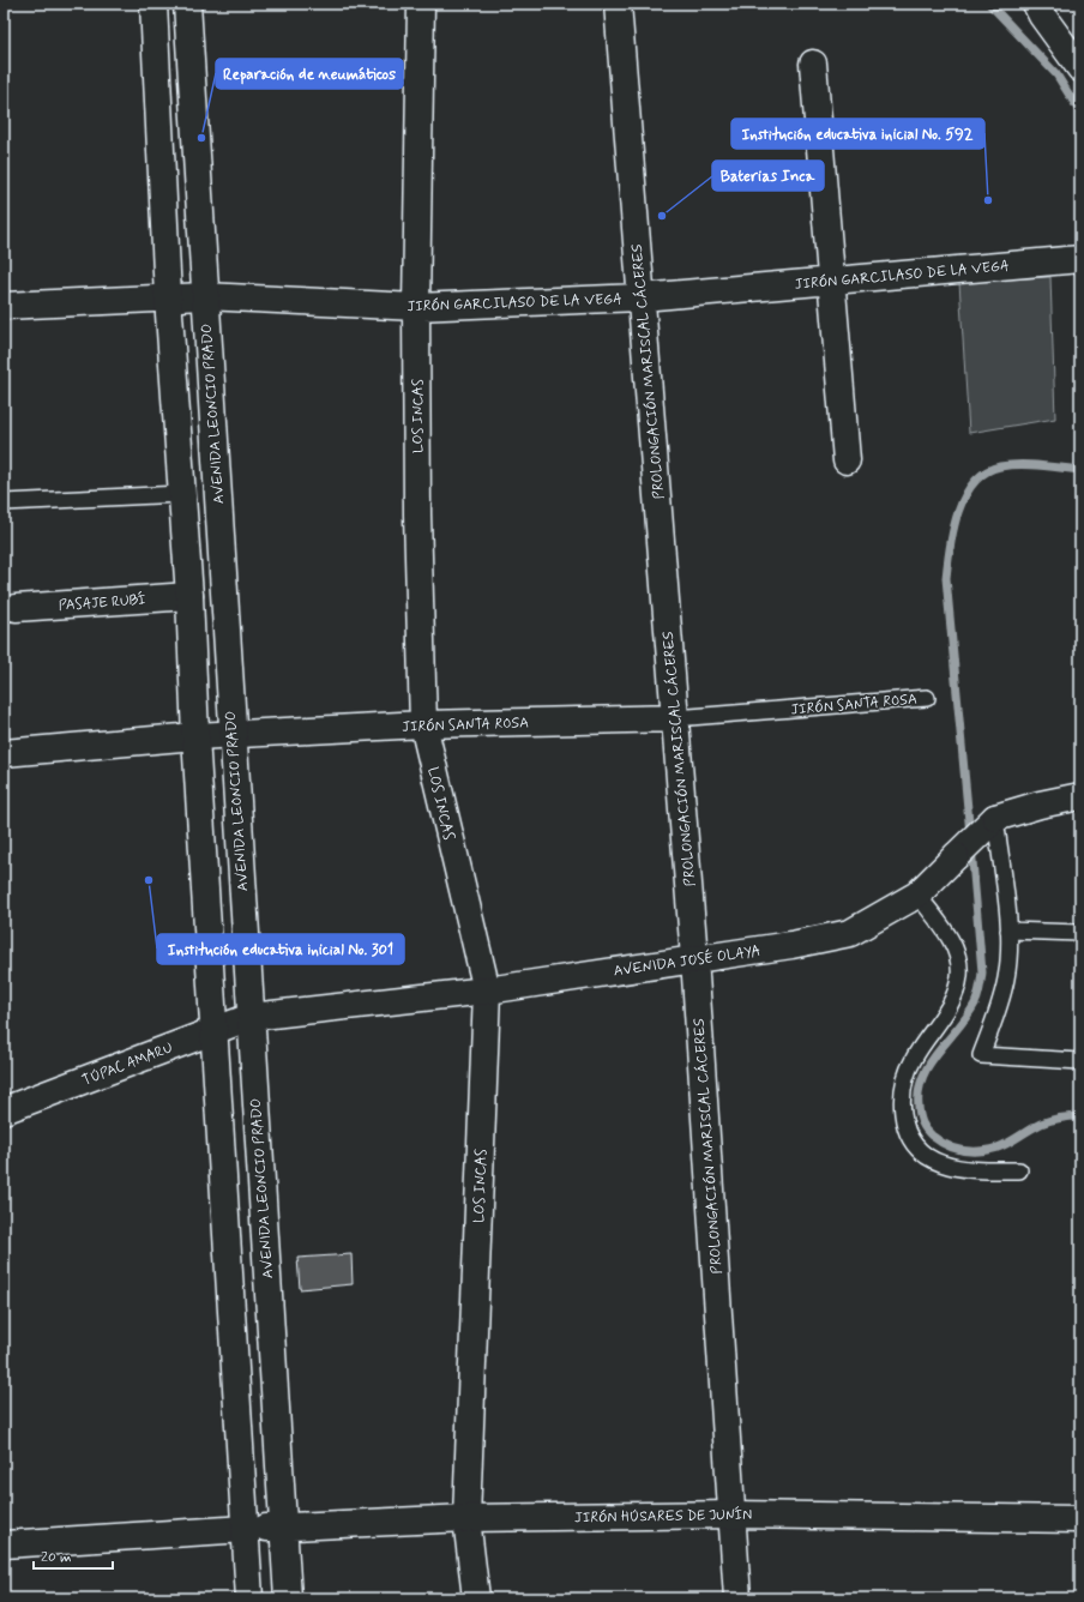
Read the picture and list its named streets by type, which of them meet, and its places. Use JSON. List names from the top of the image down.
{
  "streets": {
    "street": [
      "JIRÓN GARCILASO DE LA VEGA",
      "PROLONGACIÓN MARISCAL CÁCERES",
      "AVENIDA LEONCIO PRADO",
      "LOS INCAS",
      "PASAJE RUBÍ",
      "JIRÓN SANTA ROSA",
      "AVENIDA JOSÉ OLAYA",
      "TÚPAC AMARU",
      "JIRÓN HÚSARES DE JUNÍN"
    ]
  },
  "crossings": [
    ["JIRÓN GARCILASO DE LA VEGA", "PROLONGACIÓN MARISCAL CÁCERES"],
    ["JIRÓN GARCILASO DE LA VEGA", "AVENIDA LEONCIO PRADO"],
    ["JIRÓN GARCILASO DE LA VEGA", "LOS INCAS"],
    ["PROLONGACIÓN MARISCAL CÁCERES", "JIRÓN SANTA ROSA"],
    ["PROLONGACIÓN MARISCAL CÁCERES", "AVENIDA JOSÉ OLAYA"],
    ["PROLONGACIÓN MARISCAL CÁCERES", "JIRÓN HÚSARES DE JUNÍN"],
    ["AVENIDA LEONCIO PRADO", "JIRÓN SANTA ROSA"],
    ["AVENIDA LEONCIO PRADO", "AVENIDA JOSÉ OLAYA"],
    ["AVENIDA LEONCIO PRADO", "TÚPAC AMARU"],
    ["AVENIDA LEONCIO PRADO", "JIRÓN HÚSARES DE JUNÍN"],
    ["LOS INCAS", "JIRÓN SANTA ROSA"],
    ["LOS INCAS", "AVENIDA JOSÉ OLAYA"],
    ["LOS INCAS", "JIRÓN HÚSARES DE JUNÍN"],
    ["AVENIDA JOSÉ OLAYA", "TÚPAC AMARU"]
  ],
  "places": [
    "Reparación de neumáticos",
    "Institución educativa inicial No. 592",
    "Baterias Inca",
    "Institución educativa inicial No. 301"
  ],
  "scale_bar": "20 m"
}
